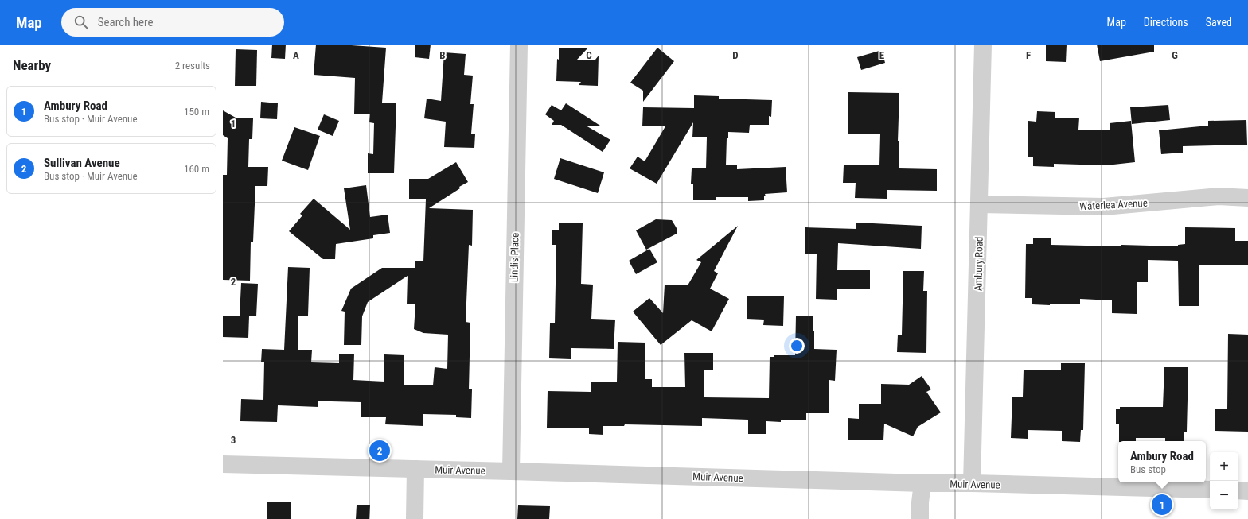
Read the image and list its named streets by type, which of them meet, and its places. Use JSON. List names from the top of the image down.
{
  "streets": {
    "street": [
      "Waterlea Avenue",
      "Lindis Place",
      "Ambury Road",
      "Muir Avenue"
    ]
  },
  "crossings": [
    ["Waterlea Avenue", "Ambury Road"],
    ["Lindis Place", "Muir Avenue"],
    ["Ambury Road", "Muir Avenue"]
  ],
  "page": {
    "header": "Map",
    "search": "Search here",
    "nav": ["Map", "Directions", "Saved"],
    "heading": ["Nearby", "2 results"],
    "list": [
      {
        "mark": "1",
        "name": "Ambury Road",
        "note": "Bus stop · Muir Avenue",
        "value": "150 m"
      },
      {
        "mark": "2",
        "name": "Sullivan Avenue",
        "note": "Bus stop · Muir Avenue",
        "value": "160 m"
      }
    ],
    "pins": ["2", "1"],
    "popup": ["Ambury Road", "Bus stop"],
    "map_buttons": ["+", "−"]
  },
  "grid": {
    "columns": [
      "A",
      "B",
      "C",
      "D",
      "E",
      "F",
      "G"
    ],
    "rows": ["1", "2", "3"]
  }
}
